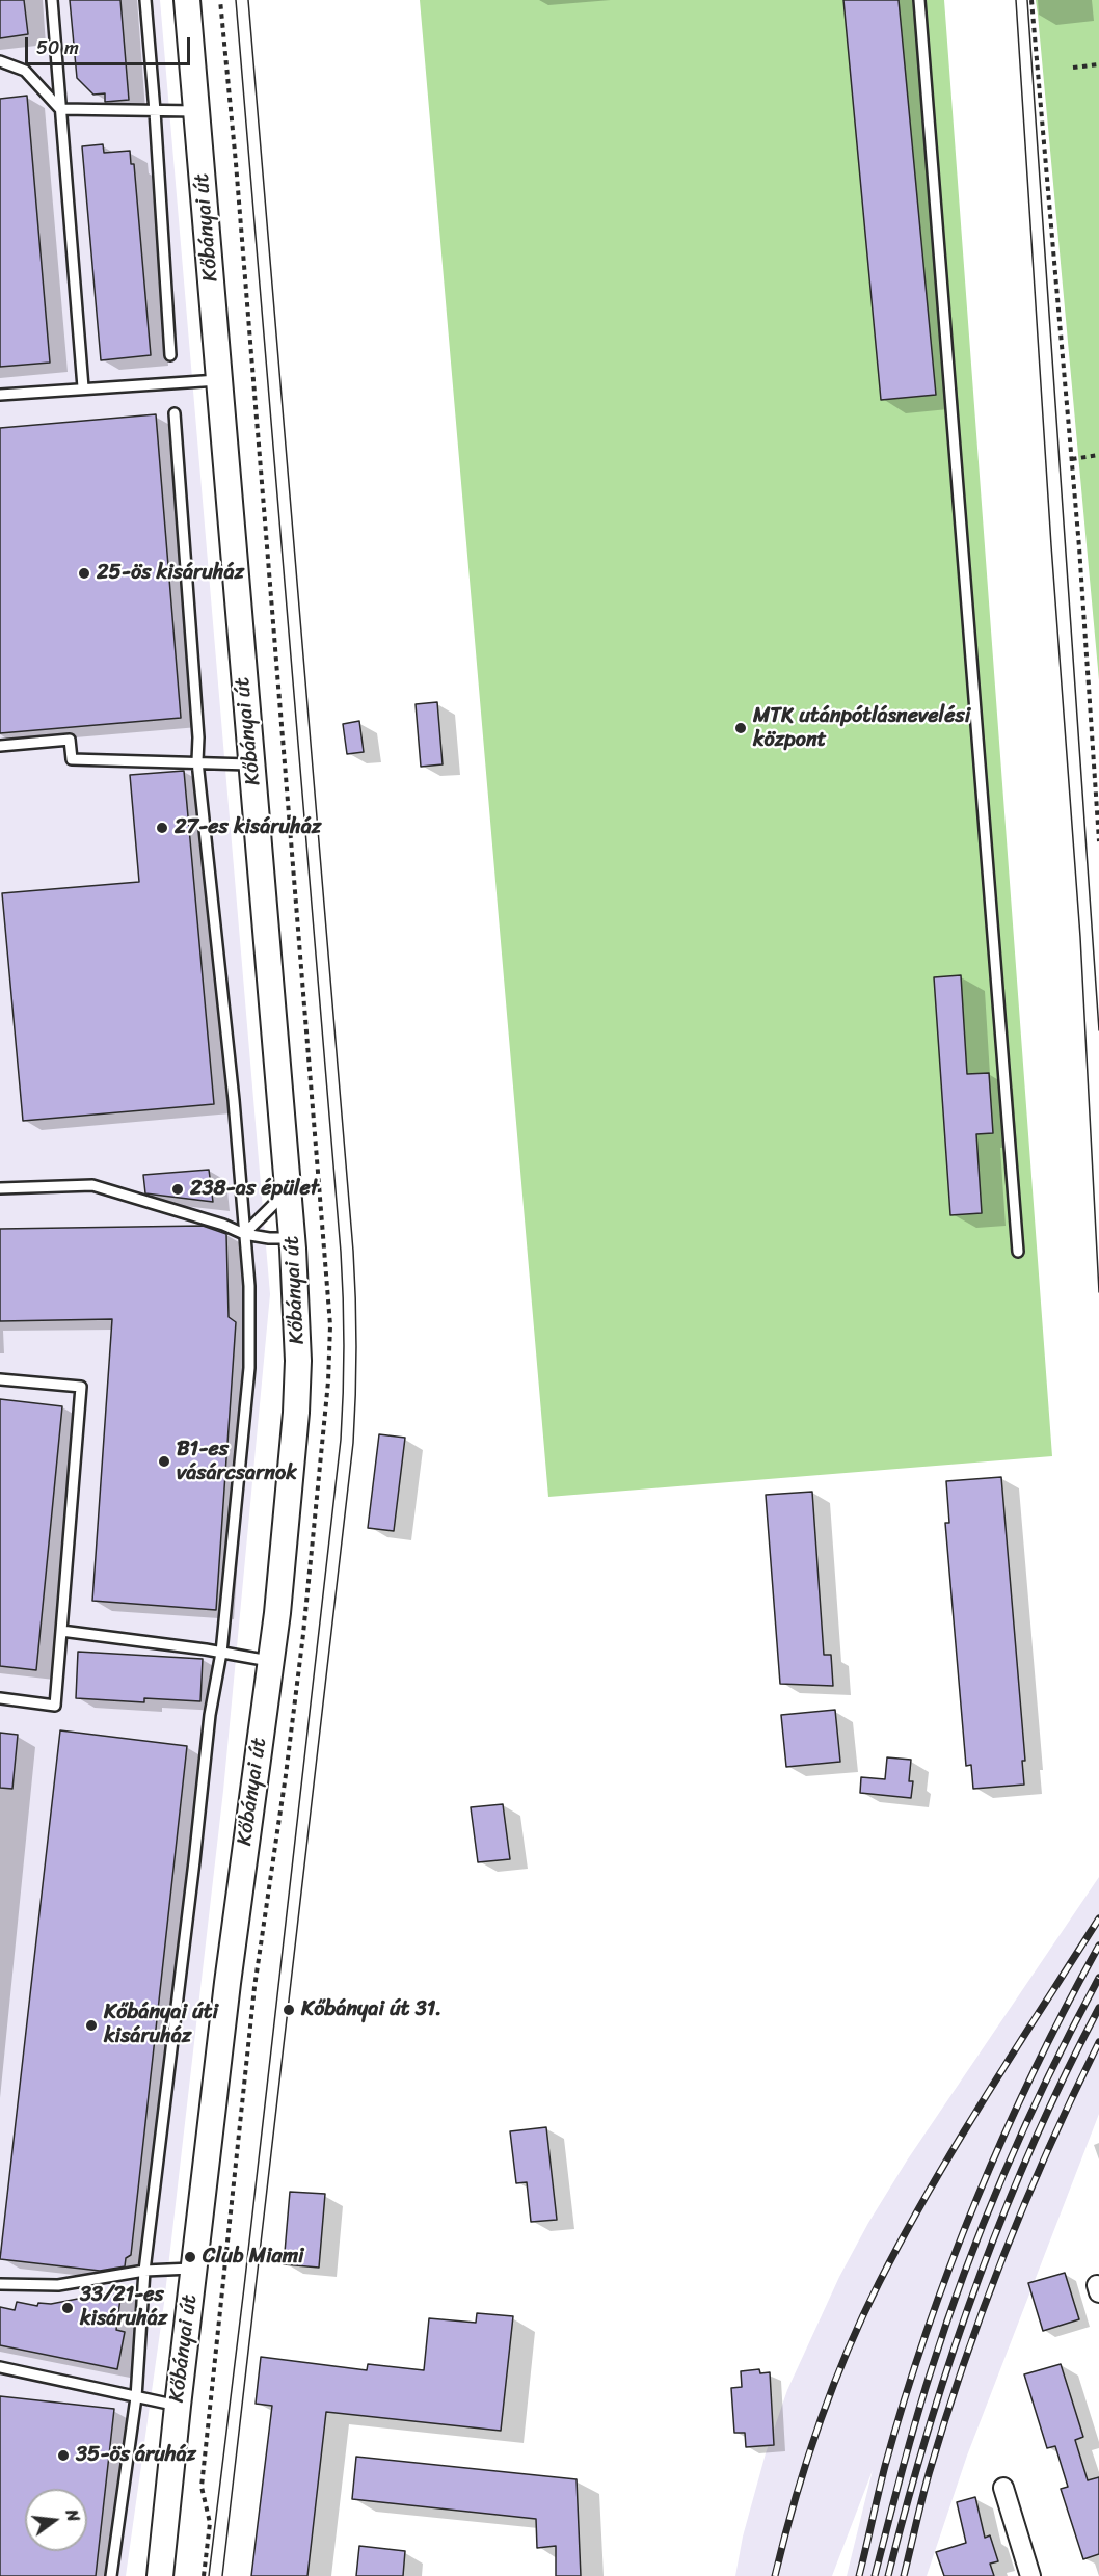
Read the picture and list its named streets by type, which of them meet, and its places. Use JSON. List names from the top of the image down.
{
  "streets": {
    "main road": ["Kőbányai út"]
  },
  "places": [
    "25-ös kisáruház",
    "MTK utánpótlásnevelési központ",
    "27-es kisáruház",
    "238-as épület",
    "B1-es vásárcsarnok",
    "Kőbányai út 31.",
    "Kőbányai úti kisáruház",
    "Club Miami",
    "33/21-es kisáruház",
    "35-ös áruház"
  ],
  "scale_bar": "50 m",
  "north": "right"
}
